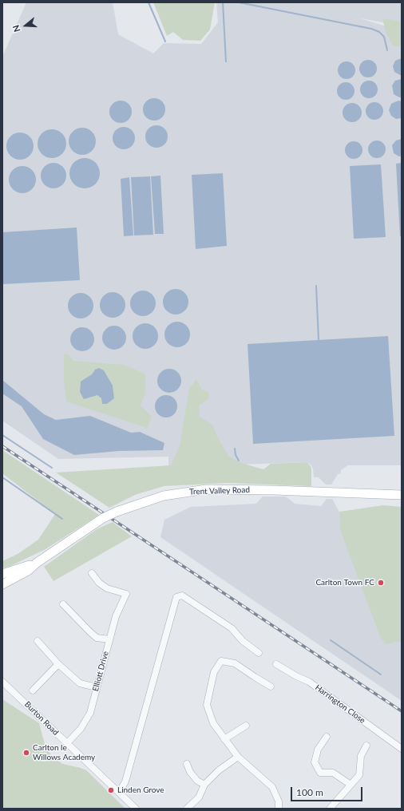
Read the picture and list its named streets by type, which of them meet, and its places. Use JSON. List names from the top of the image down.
{
  "streets": {
    "main road": ["Trent Valley Road"],
    "street": ["Elliott Drive", "Harrington Close", "Burton Road"]
  },
  "crossings": [
    ["Elliott Drive", "Burton Road"]
  ],
  "places": ["Carlton Town FC", "Carlton le Willows Academy", "Linden Grove"],
  "scale_bar": "100 m",
  "north": "left"
}
